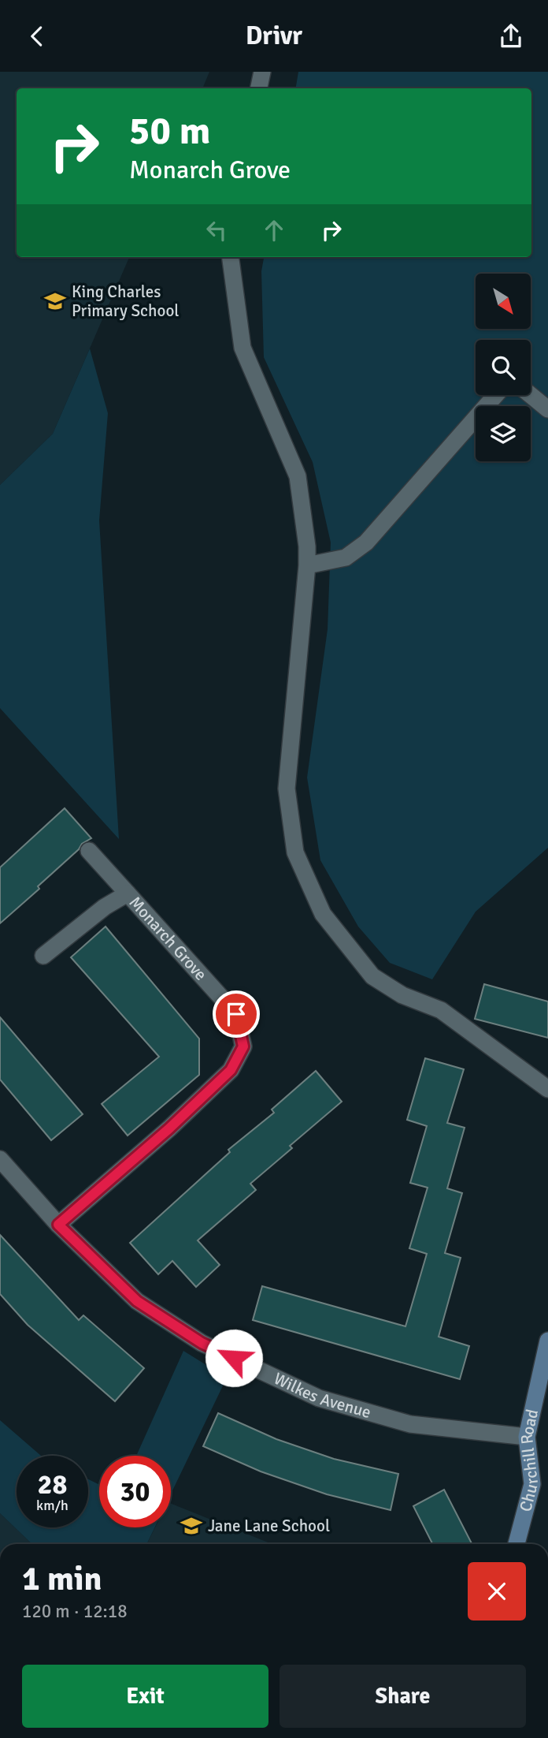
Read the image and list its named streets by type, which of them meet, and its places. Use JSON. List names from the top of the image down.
{
  "streets": {
    "street": ["Monarch Grove", "Wilkes Avenue", "Churchill Road"]
  },
  "crossings": [
    ["Monarch Grove", "Wilkes Avenue"],
    ["Wilkes Avenue", "Churchill Road"]
  ],
  "places": {
    "school or university": ["King Charles Primary School", "Jane Lane School"]
  },
  "north": "bottom right",
  "page": {
    "header": "Drivr",
    "turn": ["50 m", "Monarch Grove"],
    "speed": "28 km/h",
    "limit": "30",
    "heading": ["1 min", "120 m · 12:18"],
    "buttons": ["Exit", "Share"]
  }
}
